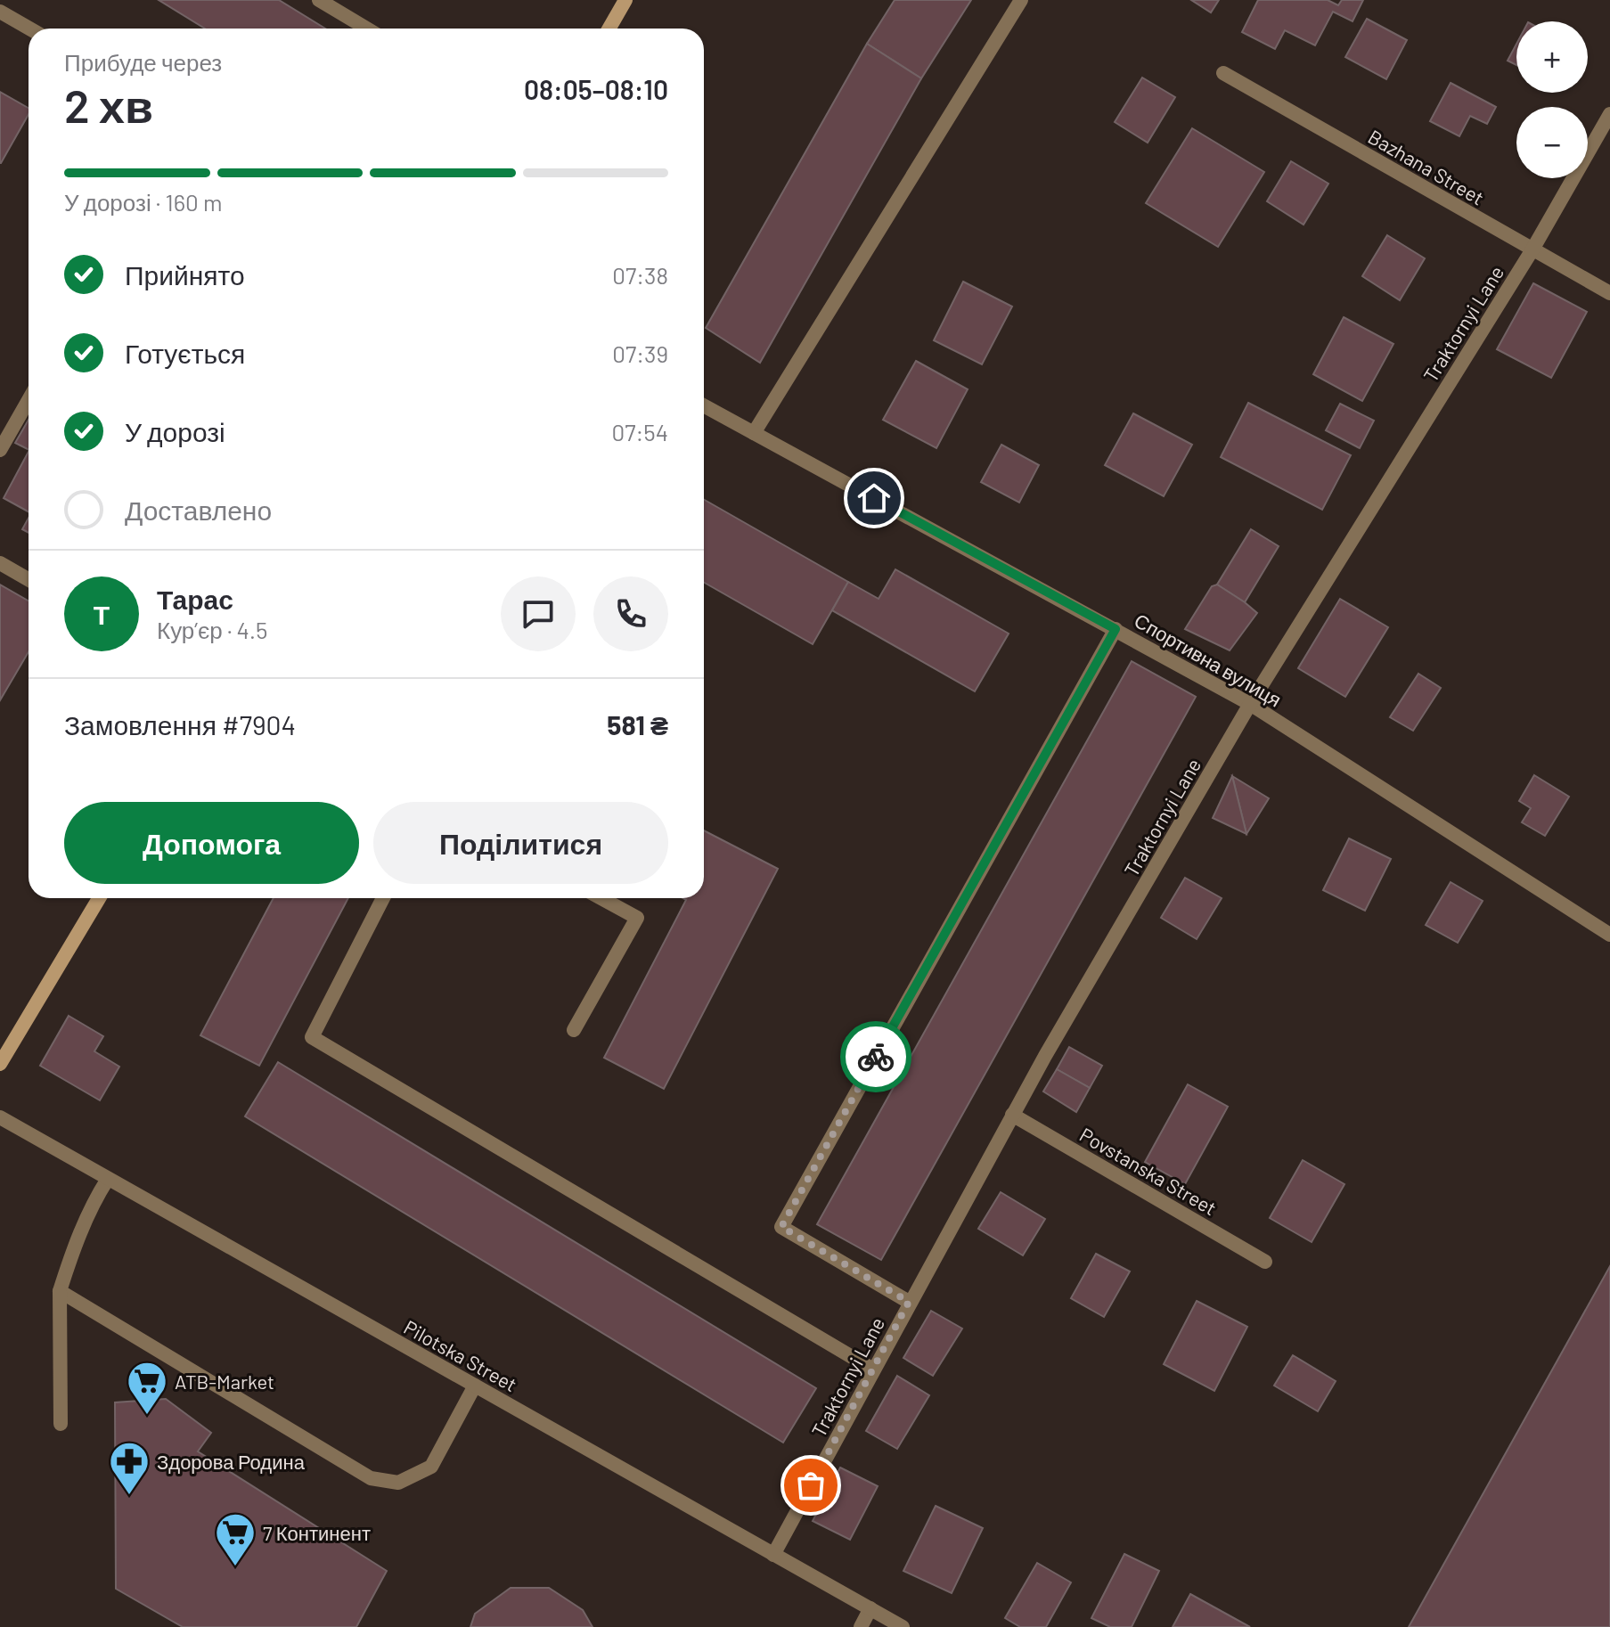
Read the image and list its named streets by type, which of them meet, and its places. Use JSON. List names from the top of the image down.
{
  "streets": {
    "street": [
      "Bazhana Street",
      "Traktornyi Lane",
      "Спортивна вулиця",
      "Povstanska Street",
      "Pilotska Street"
    ]
  },
  "crossings": [
    ["Bazhana Street", "Traktornyi Lane"],
    ["Traktornyi Lane", "Спортивна вулиця"],
    ["Traktornyi Lane", "Povstanska Street"],
    ["Traktornyi Lane", "Pilotska Street"]
  ],
  "places": {
    "supermarket": ["ATB-Market", "7 Континент"],
    "pharmacy": ["Здорова Родина"]
  },
  "page": {
    "map_buttons": ["+", "−"],
    "heading": ["2 хв", "Прибуде через", "08:05–08:10"],
    "panel": [
      "Тарас",
      "Кур’єр · 4.5",
      "Замовлення #7904",
      "581 ₴"
    ],
    "bar": "У дорозі · 160 m",
    "list": [
      ["Прийнято", "07:38"],
      ["Готується", "07:39"],
      ["У дорозі", "07:54"],
      "Доставлено"
    ],
    "round": "Т",
    "buttons": ["Допомога", "Поділитися"]
  }
}
